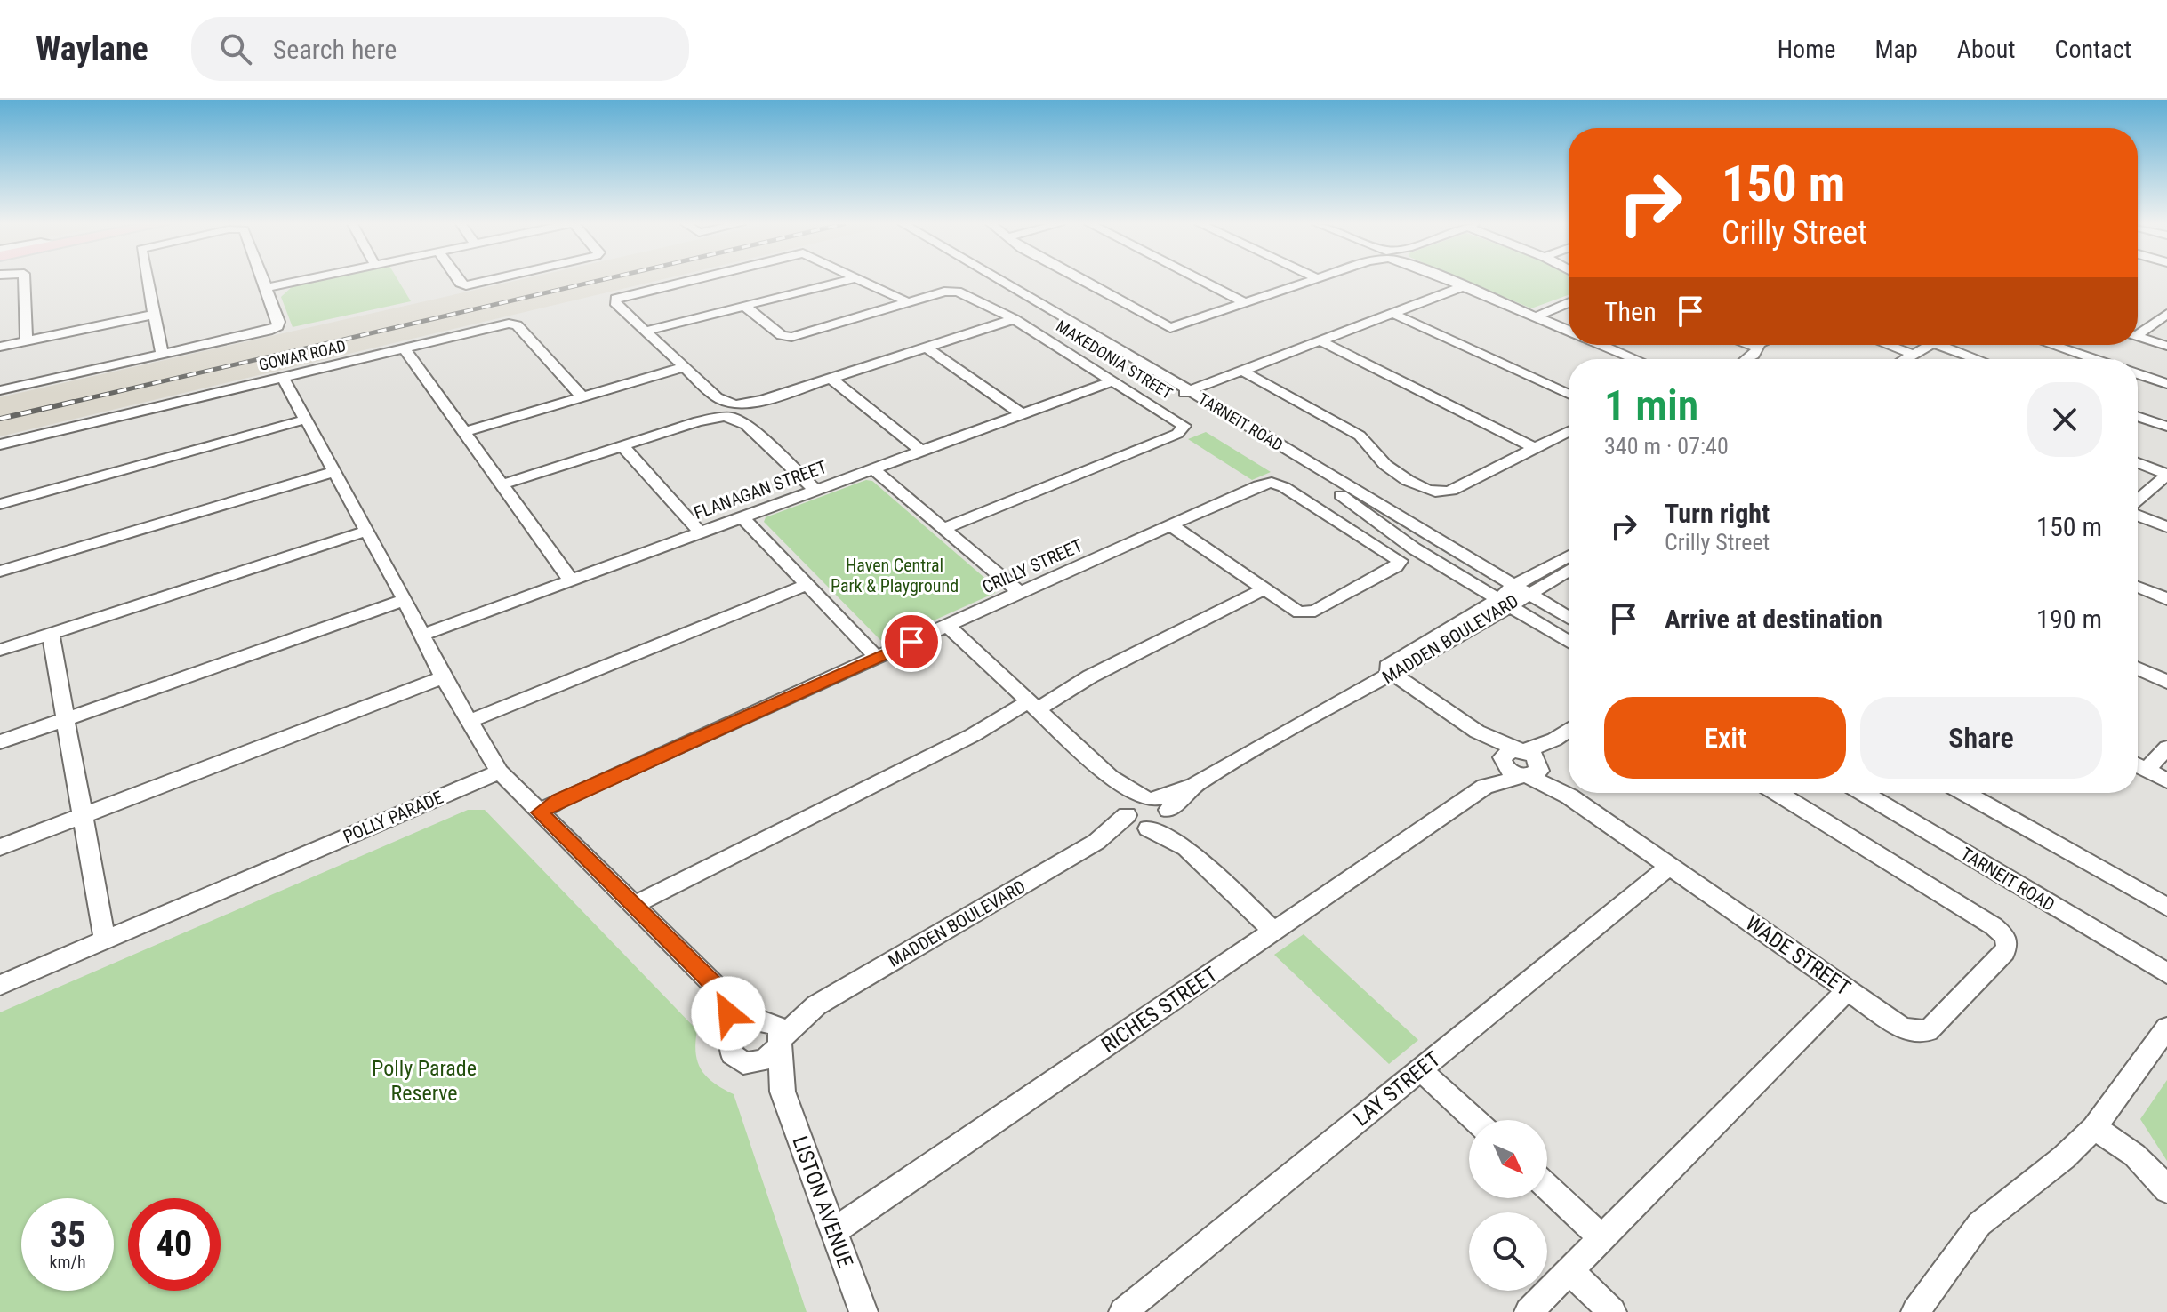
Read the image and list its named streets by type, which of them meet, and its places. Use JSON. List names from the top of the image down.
{
  "streets": {
    "street": [
      "GOWAR ROAD",
      "MAKEDONIA STREET",
      "TARNEIT ROAD",
      "FLANAGAN STREET",
      "CRILLY STREET",
      "MADDEN BOULEVARD",
      "POLLY PARADE",
      "WADE STREET",
      "RICHES STREET",
      "LAY STREET",
      "LISTON AVENUE"
    ]
  },
  "crossings": [
    ["MAKEDONIA STREET", "FLANAGAN STREET"],
    ["TARNEIT ROAD", "MADDEN BOULEVARD"],
    ["MADDEN BOULEVARD", "LISTON AVENUE"],
    ["WADE STREET", "RICHES STREET"],
    ["WADE STREET", "LAY STREET"],
    ["RICHES STREET", "LISTON AVENUE"]
  ],
  "parks": ["Haven Central Park & Playground", "Polly Parade Reserve"],
  "north": "bottom right",
  "page": {
    "header": "Waylane",
    "search": "Search here",
    "nav": [
      "Home",
      "Map",
      "About",
      "Contact"
    ],
    "turn": ["150 m", "Crilly Street"],
    "then": "Then",
    "heading": ["1 min", "340 m · 07:40"],
    "list": [
      {
        "name": "Turn right",
        "note": "Crilly Street",
        "value": "150 m"
      },
      {
        "name": "Arrive at destination",
        "value": "190 m"
      }
    ],
    "buttons": ["Exit", "Share"],
    "speed": "35 km/h",
    "limit": "40"
  }
}
